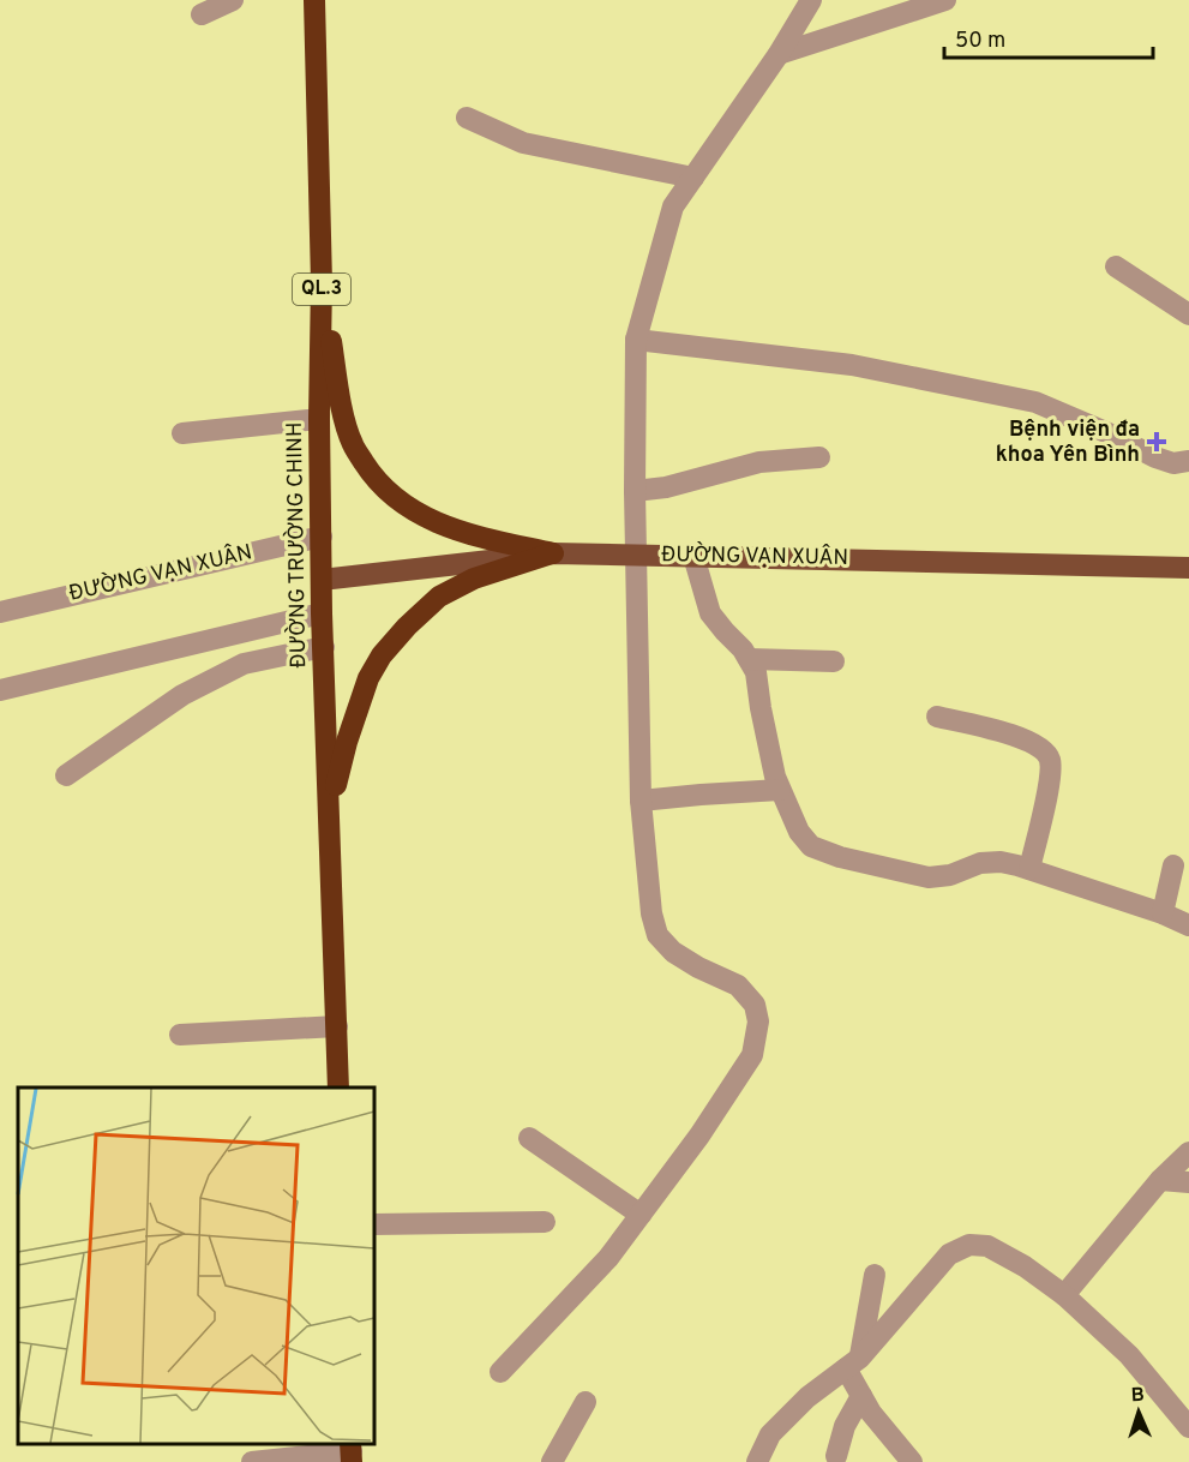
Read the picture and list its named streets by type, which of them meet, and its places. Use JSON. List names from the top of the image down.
{
  "streets": {
    "highway": ["QL.3", "ĐƯỜNG TRƯỜNG CHINH"],
    "main road": ["ĐƯỜNG VẠN XUÂN"]
  },
  "crossings": [
    ["ĐƯỜNG TRƯỜNG CHINH", "ĐƯỜNG VẠN XUÂN"]
  ],
  "places": {
    "health": ["Bệnh viện đa khoa Yên Bình"]
  },
  "scale_bar": "50 m",
  "north": "top"
}
